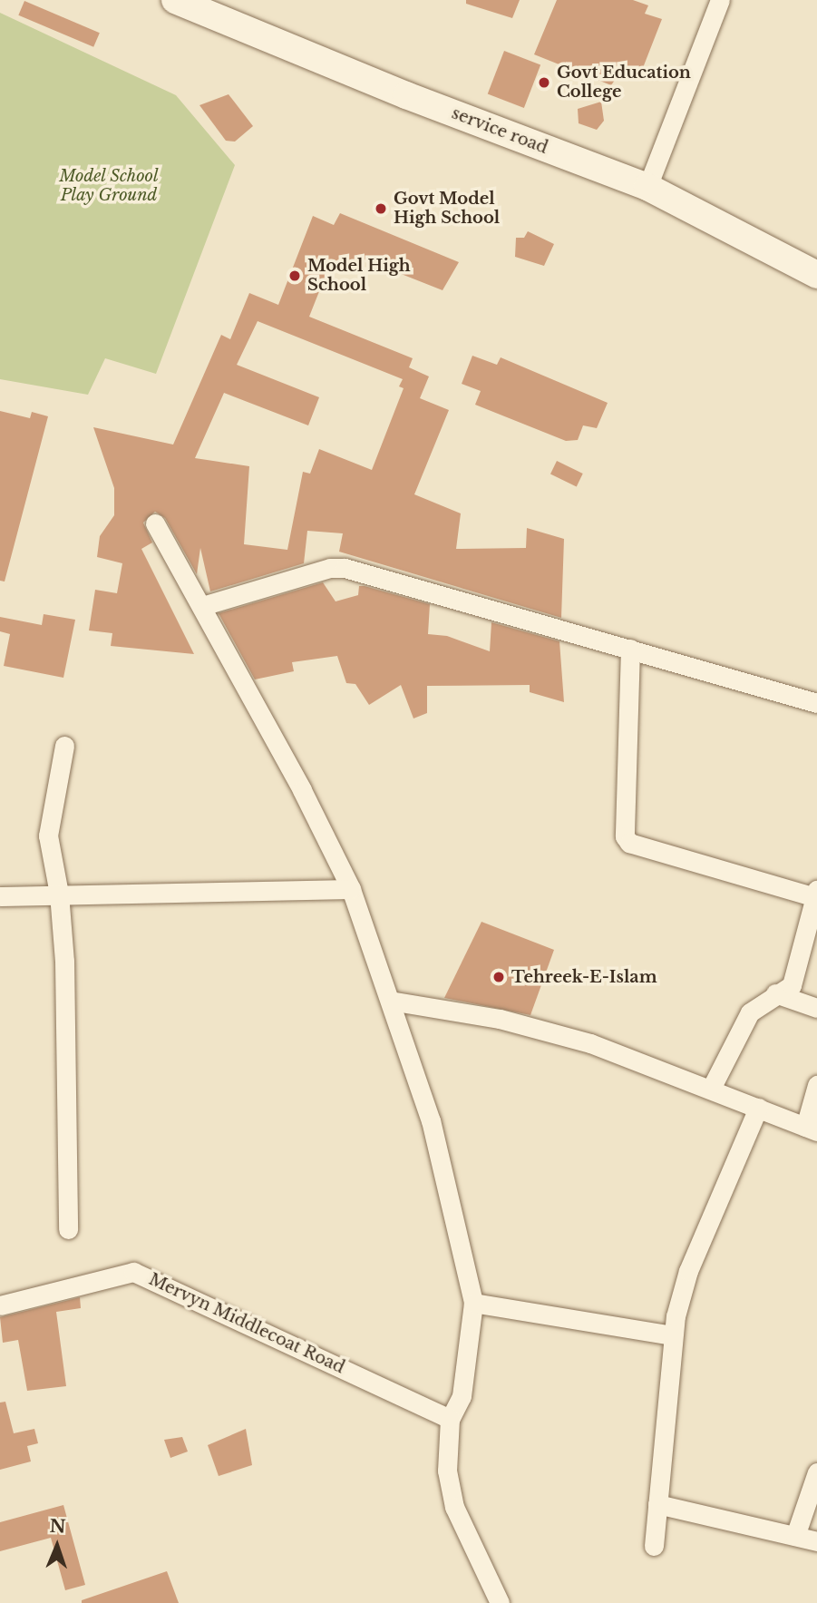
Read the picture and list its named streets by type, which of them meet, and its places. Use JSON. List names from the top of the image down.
{
  "streets": {
    "street": ["service road", "Mervyn Middlecoat Road"]
  },
  "parks": ["Model School Play Ground"],
  "places": [
    "Govt Education College",
    "Govt Model High School",
    "Model High School",
    "Tehreek-E-Islam"
  ],
  "north": "top"
}
